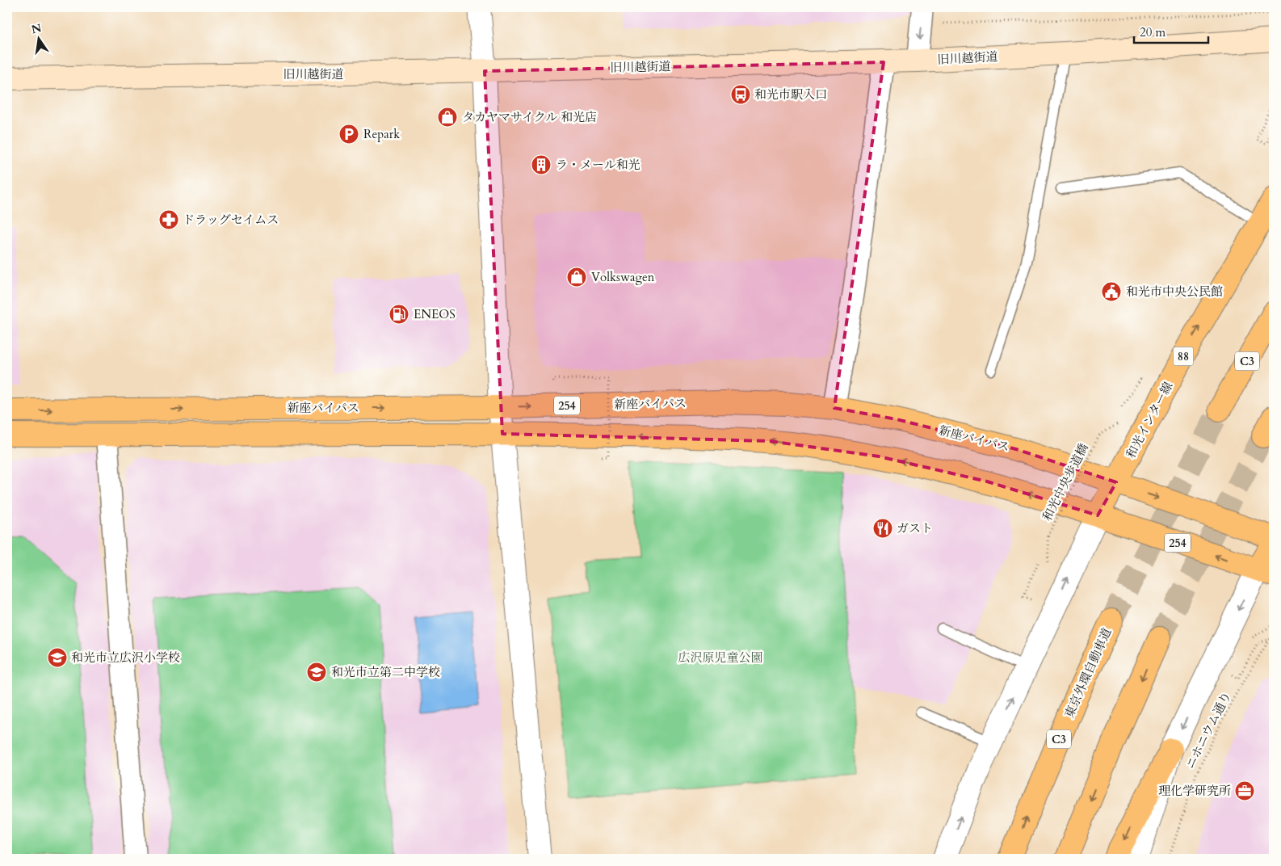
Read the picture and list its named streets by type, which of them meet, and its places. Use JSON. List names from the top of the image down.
{
  "streets": {
    "main road": [
      "旧川越街道",
      "88",
      "C3",
      "新座バイパス",
      "254",
      "和光インター線",
      "東京外環自動車道"
    ],
    "path": ["和光中央歩道橋", "ニホニウム通り"]
  },
  "crossings": [
    ["新座バイパス", "和光インター線"],
    ["254", "和光インター線"]
  ],
  "parks": ["広沢原児童公園"],
  "places": {
    "bus stop": ["和光市駅入口"],
    "shop": ["タカヤマサイクル 和光店", "Volkswagen"],
    "parking": ["Repark"],
    "building": ["ラ・メール和光"],
    "pharmacy": ["ドラッグセイムス"],
    "public building": ["和光市中央公民館"],
    "fuel station": ["ENEOS"],
    "restaurant": ["ガスト"],
    "school or university": ["和光市立広沢小学校", "和光市立第二中学校"],
    "office": ["理化学研究所"]
  },
  "scale_bar": "20 m",
  "north": "top"
}
